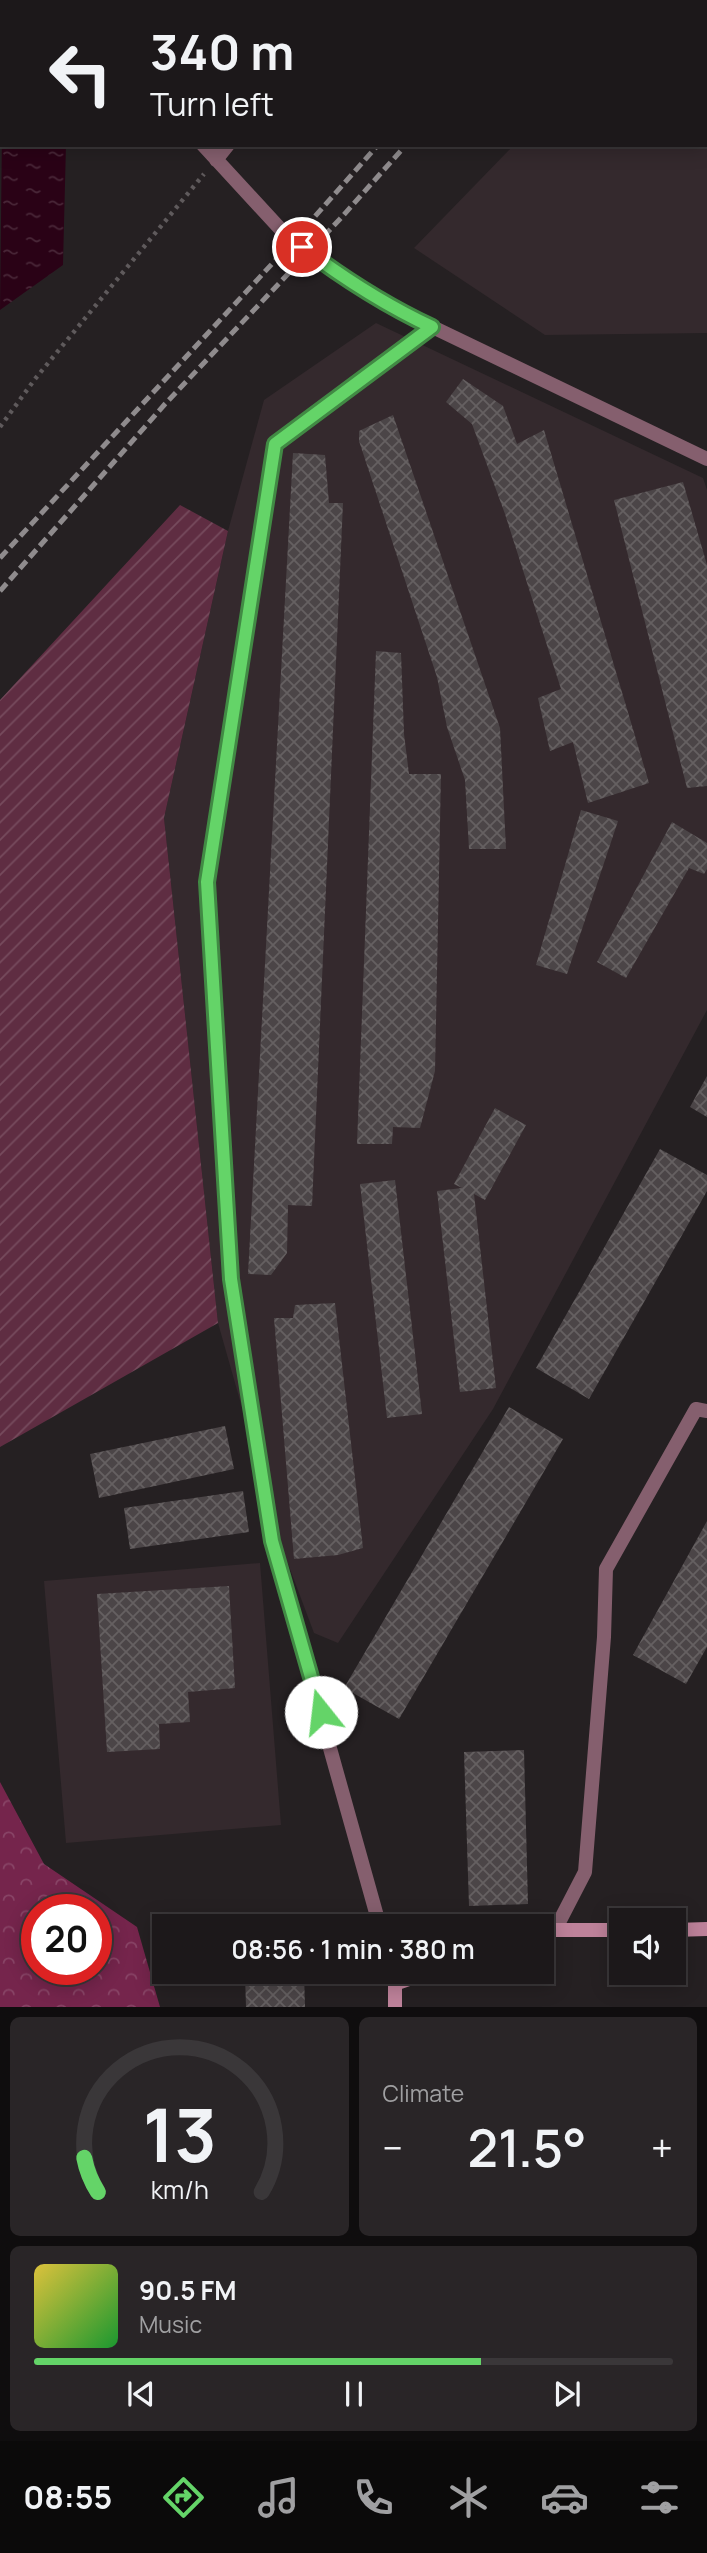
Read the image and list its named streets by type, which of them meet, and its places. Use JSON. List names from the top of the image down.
{
  "page": {
    "turn": ["340 m", "Turn left"],
    "limit": "20",
    "trip": "08:56 · 1 min · 380 m",
    "tile": "Climate",
    "heat": ["−", "21.5°", "+"],
    "song": ["90.5 FM", "Music"],
    "tabs": "08:55",
    "gauge": ["13", "km/h"]
  }
}
